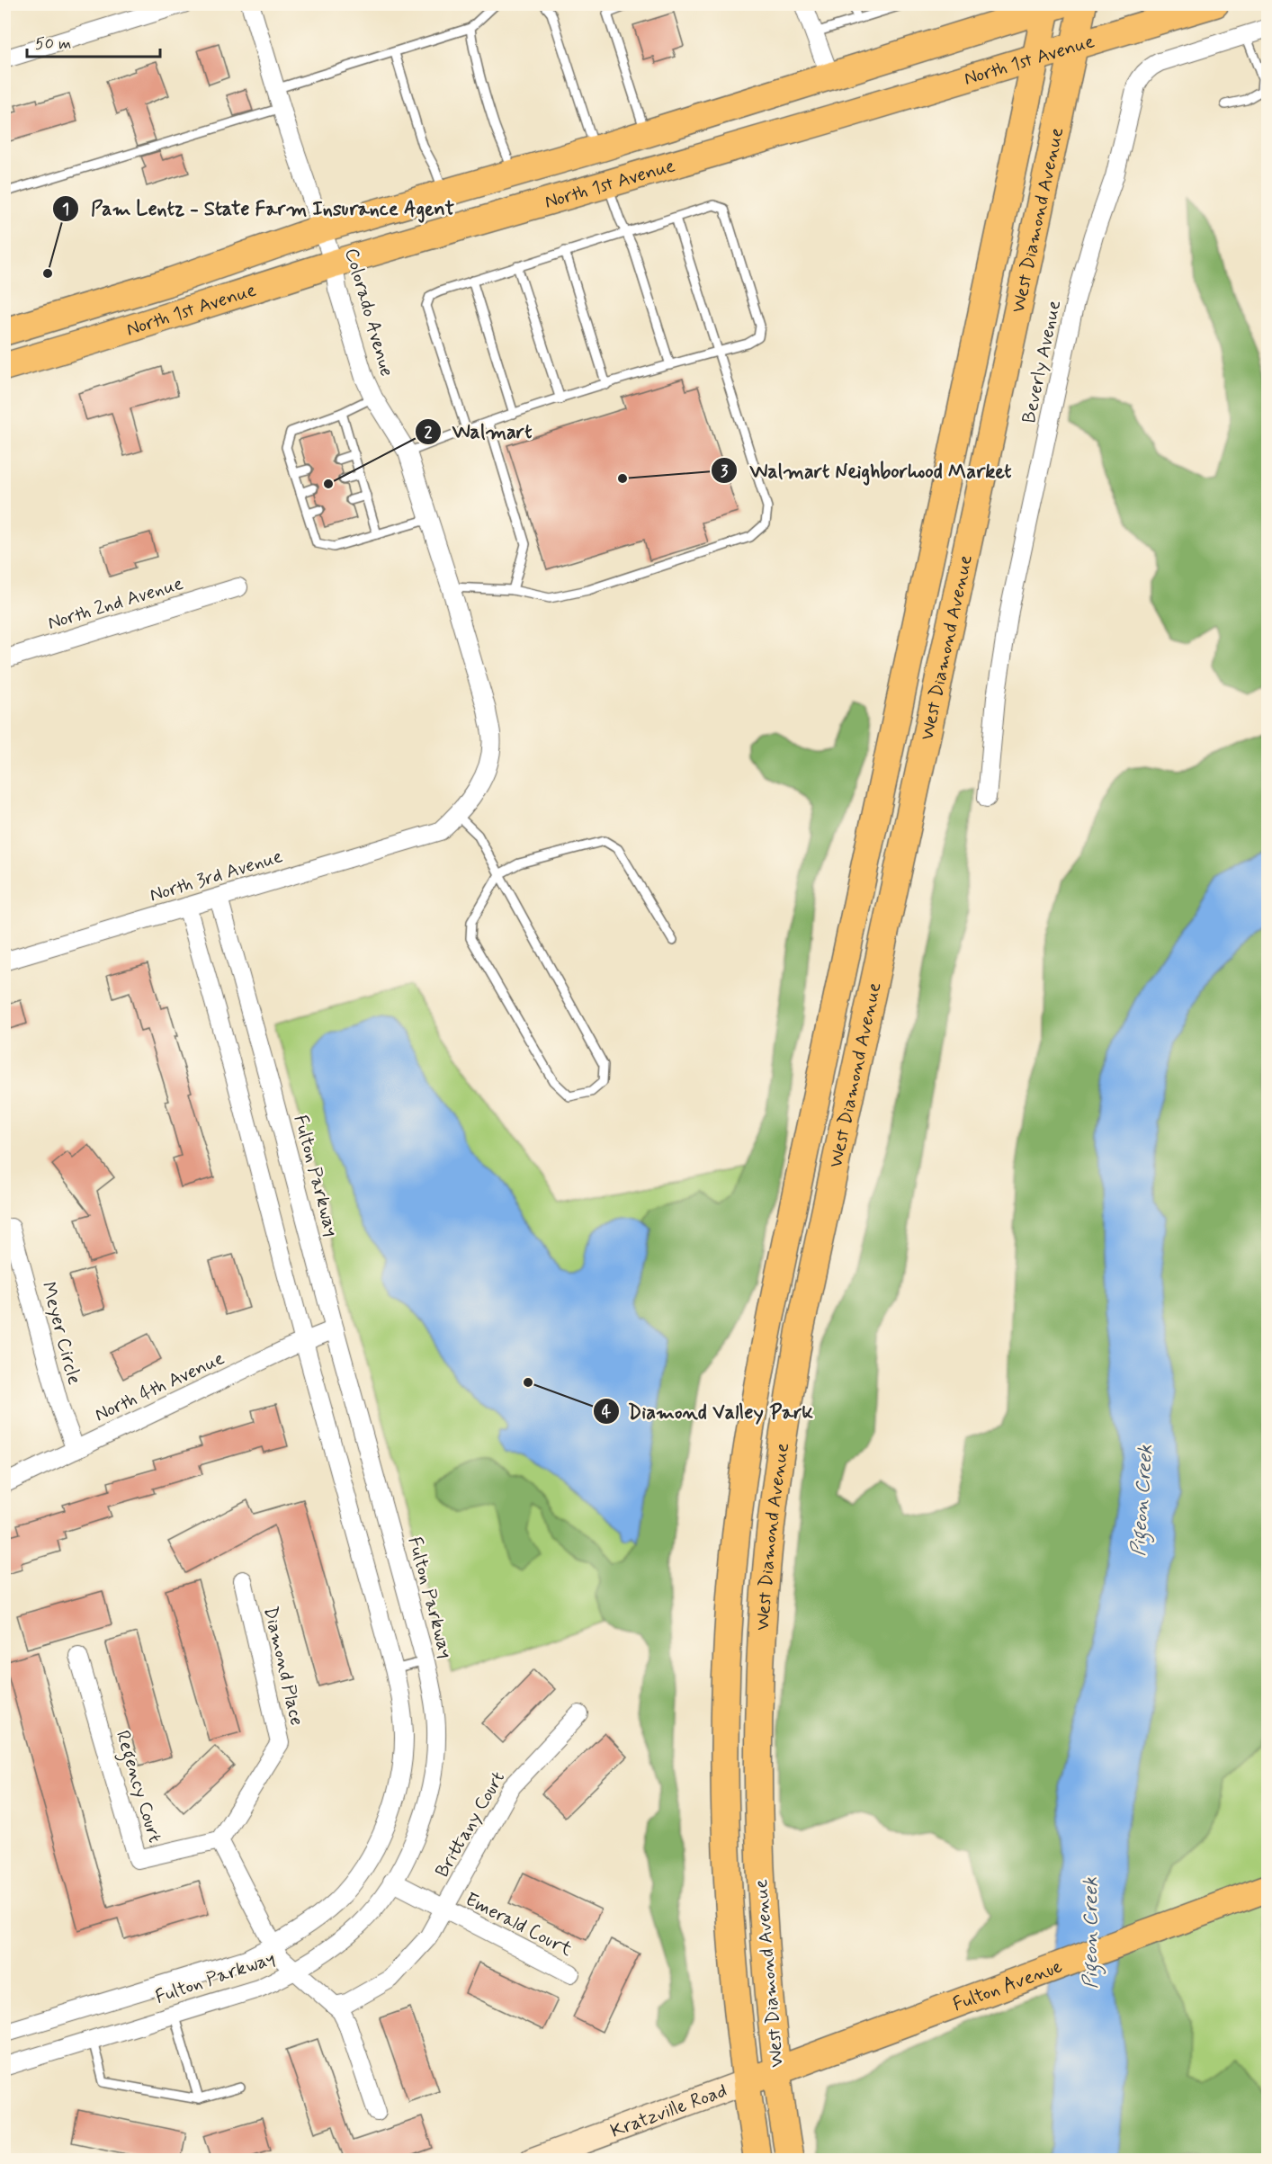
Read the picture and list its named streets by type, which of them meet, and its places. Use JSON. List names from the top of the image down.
{
  "streets": {
    "main road": [
      "North 1st Avenue",
      "West Diamond Avenue",
      "Fulton Avenue",
      "Kratzville Road"
    ],
    "street": [
      "Colorado Avenue",
      "Beverly Avenue",
      "North 2nd Avenue",
      "North 3rd Avenue",
      "Fulton Parkway",
      "Meyer Circle",
      "North 4th Avenue",
      "Diamond Place",
      "Regency Court",
      "Brittany Court",
      "Emerald Court"
    ]
  },
  "crossings": [
    ["North 1st Avenue", "West Diamond Avenue"],
    ["North 1st Avenue", "Colorado Avenue"],
    ["West Diamond Avenue", "Fulton Avenue"],
    ["West Diamond Avenue", "Kratzville Road"],
    ["Colorado Avenue", "North 3rd Avenue"],
    ["North 3rd Avenue", "Fulton Parkway"],
    ["Fulton Parkway", "North 4th Avenue"],
    ["Fulton Parkway", "Emerald Court"],
    ["Meyer Circle", "North 4th Avenue"],
    ["Diamond Place", "Regency Court"],
    ["Brittany Court", "Emerald Court"],
    ["Fulton Avenue", "Kratzville Road"]
  ],
  "water": ["Pigeon Creek"],
  "places": [
    "Pam Lentz - State Farm Insurance Agent",
    "Walmart Neighborhood Market",
    "Walmart",
    "Diamond Valley Park"
  ],
  "scale_bar": "50 m"
}
